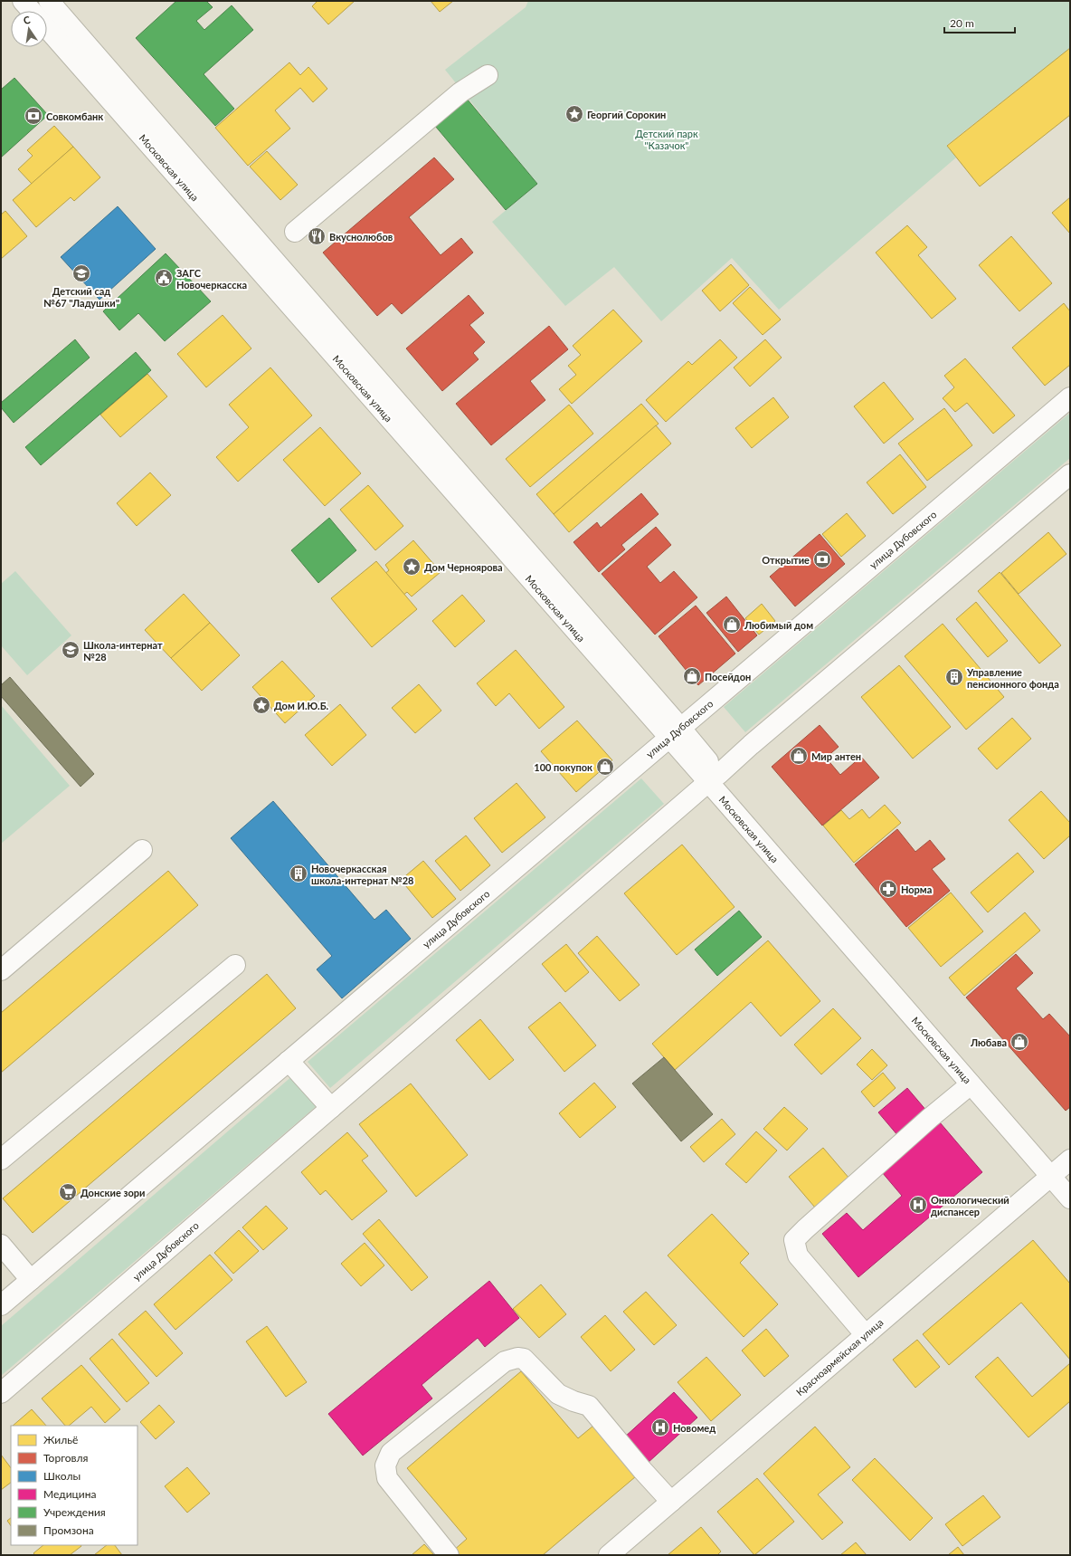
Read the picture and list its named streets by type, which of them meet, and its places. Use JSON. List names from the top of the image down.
{
  "streets": {
    "street": ["Московская улица", "улица Дубовского", "Красноармейская улица"]
  },
  "crossings": [
    ["Московская улица", "улица Дубовского"],
    ["Московская улица", "Красноармейская улица"]
  ],
  "parks": ["Детский парк \"Казачок\""],
  "places": {
    "place": ["Георгий Сорокин", "Дом Черноярова", "Дом И.Ю.Б."],
    "bank": ["Совкомбанк", "Открытие"],
    "restaurant": ["Вкуснолюбов"],
    "school or university": ["Детский сад №67 \"Ладушки\"", "Школа-интернат №28"],
    "public building": ["ЗАГС Новочеркасска"],
    "shop": [
      "Любимый дом",
      "Посейдон",
      "Мир антен",
      "100 покупок",
      "Любава"
    ],
    "building": ["Управление пенсионного фонда", "Новочеркасская школа-интернат №28"],
    "pharmacy": ["Норма"],
    "supermarket": ["Донские зори"],
    "hospital": ["Онкологический диспансер", "Новомед"]
  },
  "legend": [
    "Жильё",
    "Торговля",
    "Школы",
    "Медицина",
    "Учреждения",
    "Промзона"
  ],
  "scale_bar": "20 m",
  "north": "top"
}
